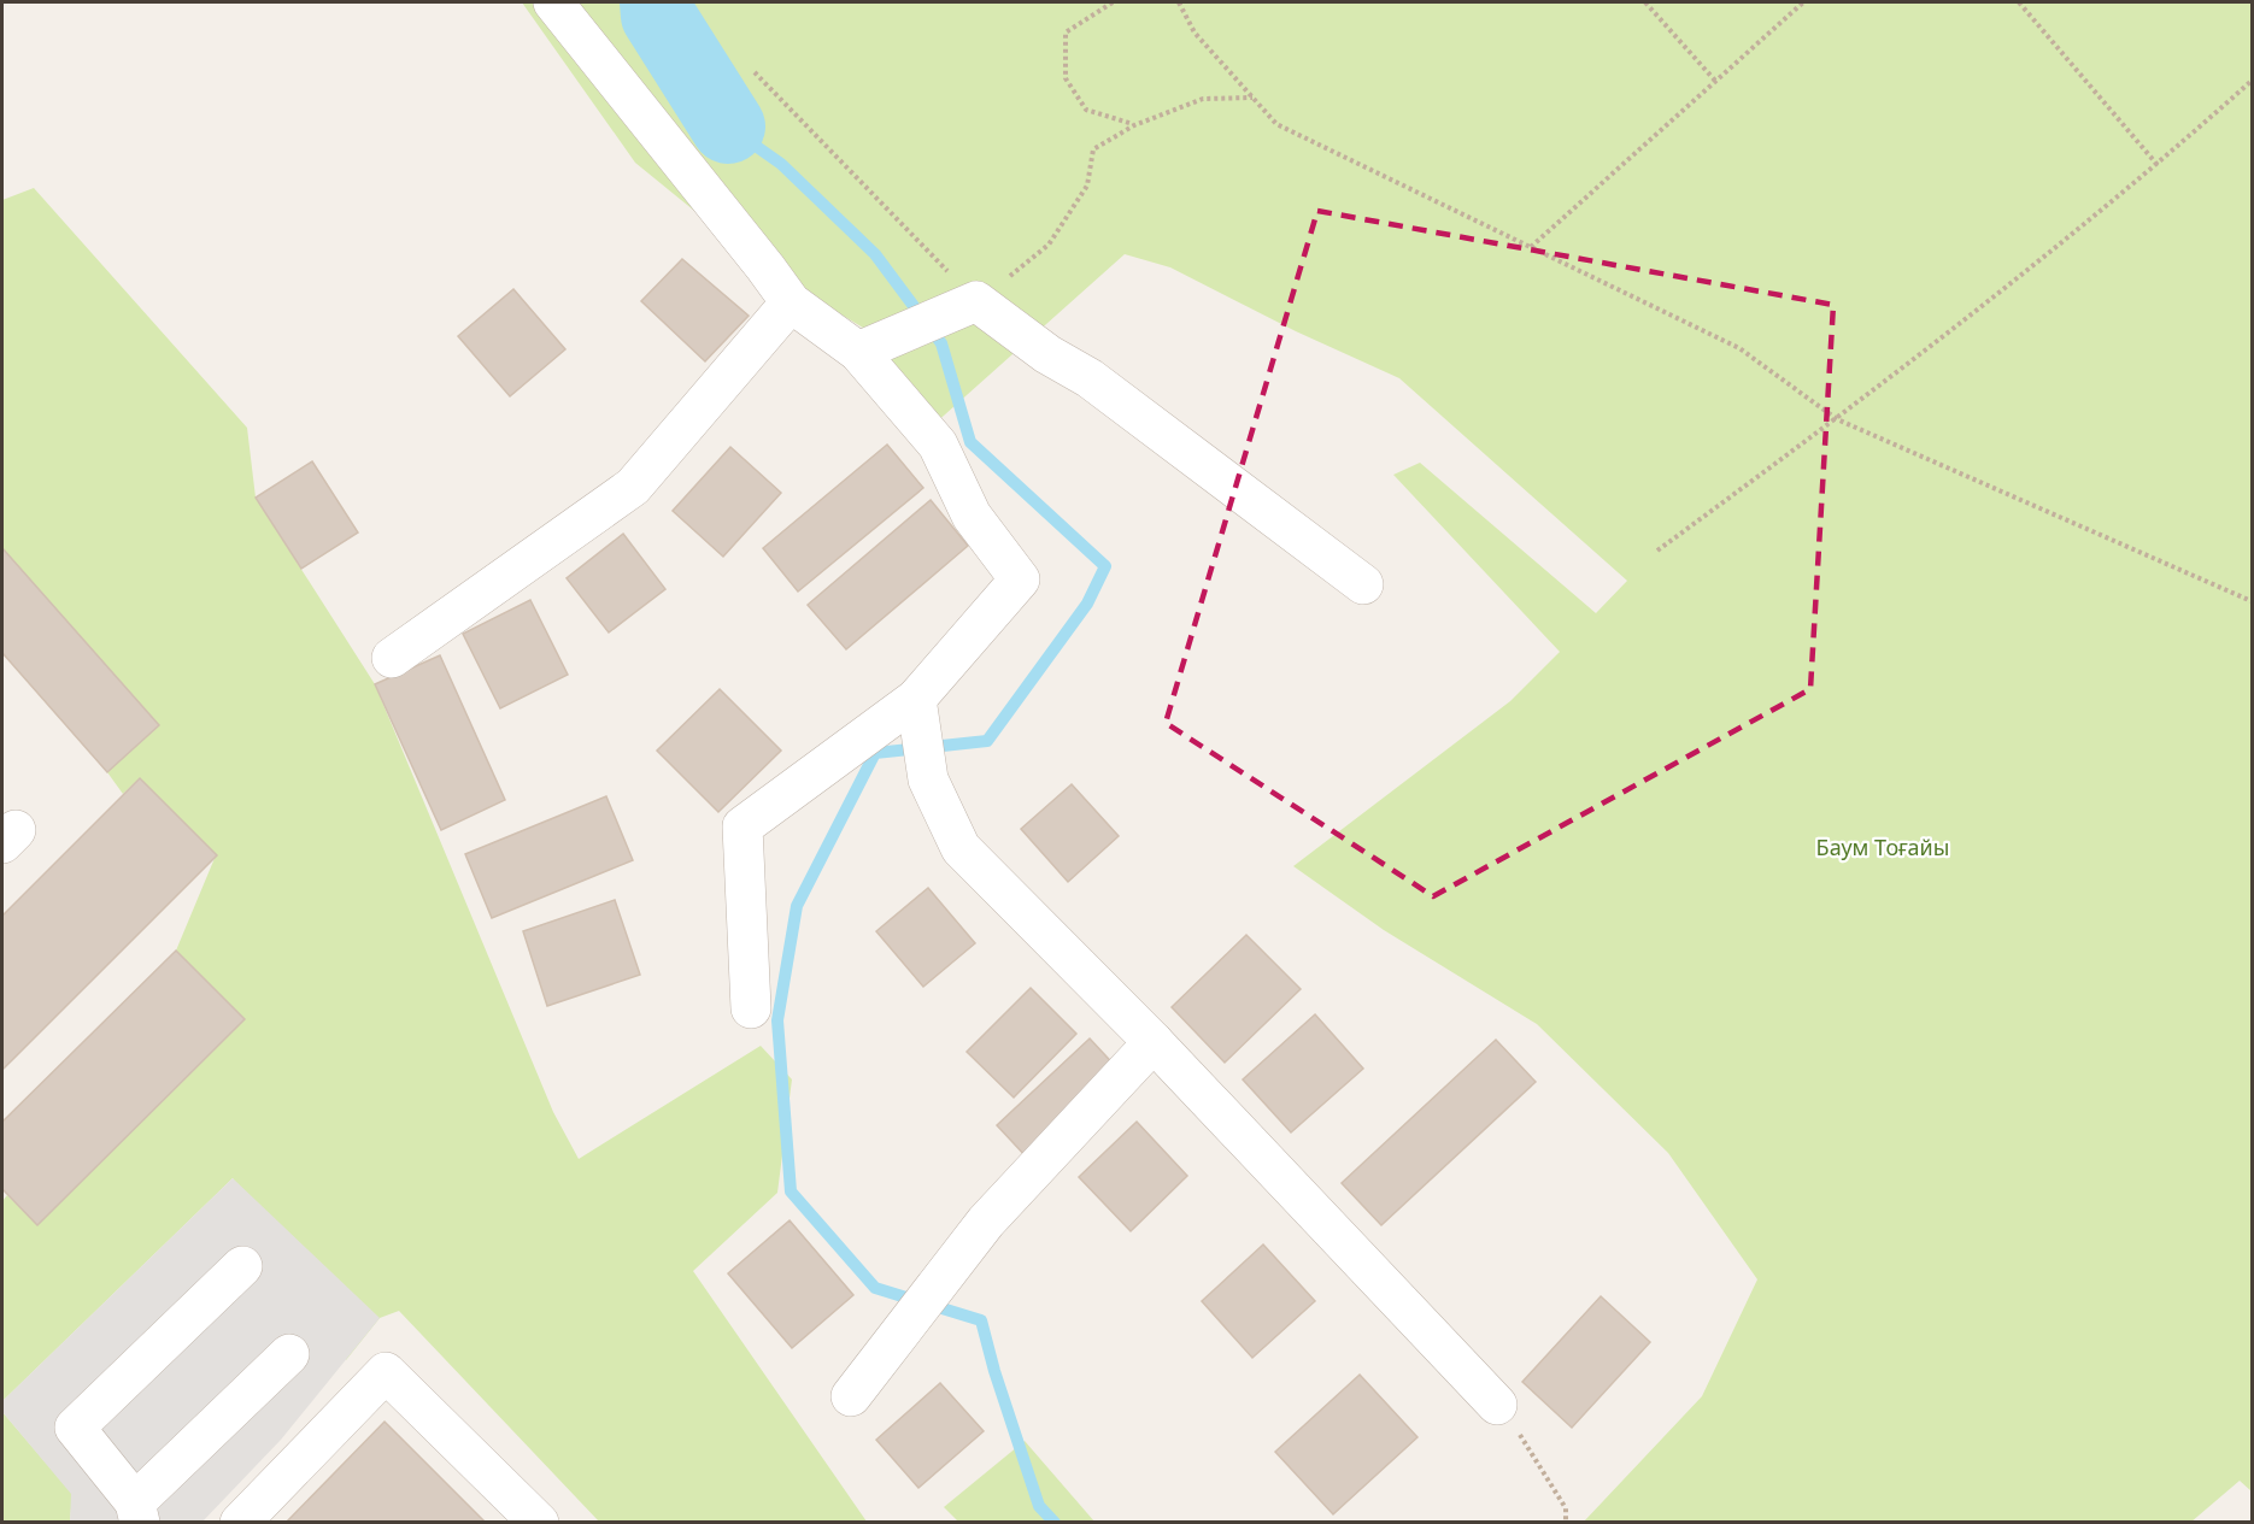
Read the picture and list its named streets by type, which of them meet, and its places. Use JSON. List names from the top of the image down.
{
  "parks": ["Баум Тоғайы"]
}
